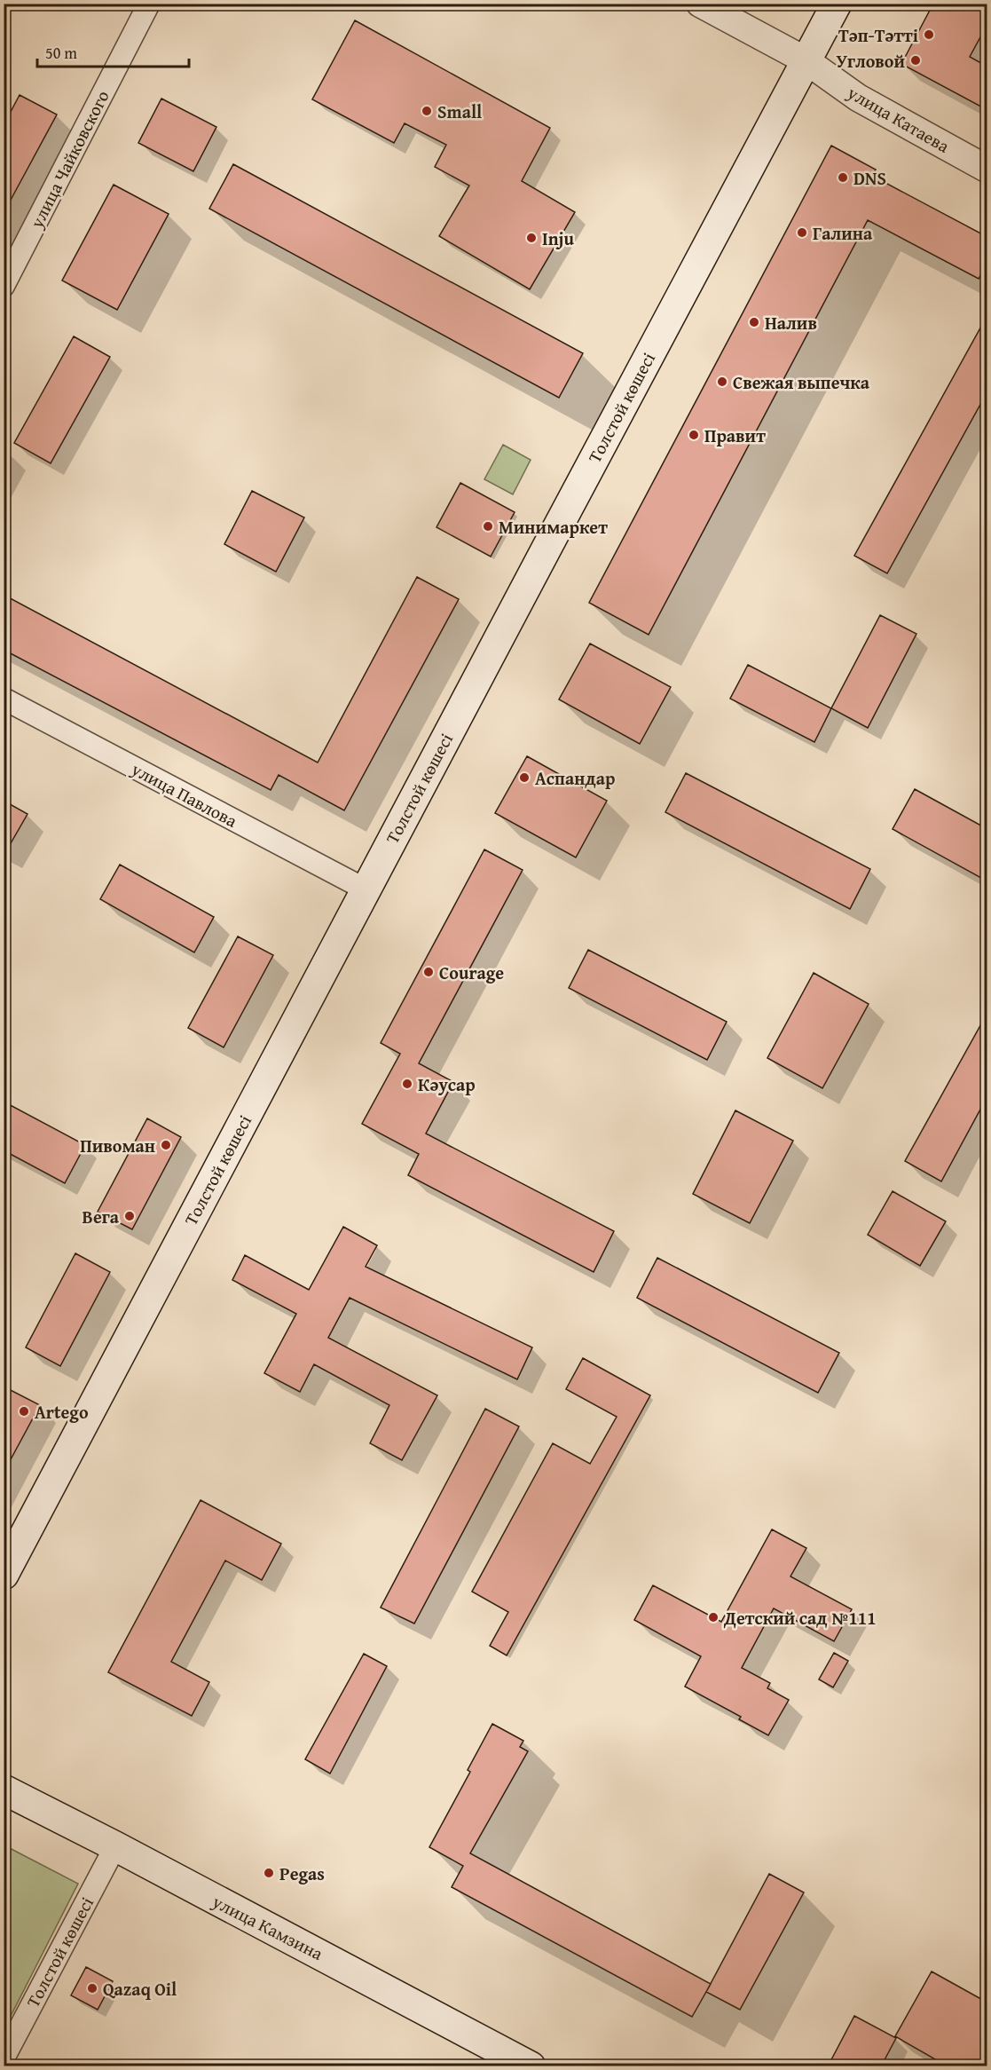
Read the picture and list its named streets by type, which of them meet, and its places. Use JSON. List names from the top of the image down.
{
  "streets": {
    "main road": ["Толстой көшесі", "улица Камзина"],
    "street": ["улица Катаева", "улица Чайковского", "улица Павлова"]
  },
  "crossings": [
    ["улица Катаева", "Толстой көшесі"],
    ["Толстой көшесі", "улица Павлова"],
    ["Толстой көшесі", "улица Камзина"]
  ],
  "places": [
    "Тәп-Тәтті",
    "Угловой",
    "Small",
    "DNS",
    "Галина",
    "Inju",
    "Налив",
    "Свежая выпечка",
    "Правит",
    "Минимаркет",
    "Аспандар",
    "Courage",
    "Кәусар",
    "Пивоман",
    "Вега",
    "Artego",
    "Детский сад №111",
    "Pegas",
    "Qazaq Oil"
  ],
  "scale_bar": "50 m"
}
